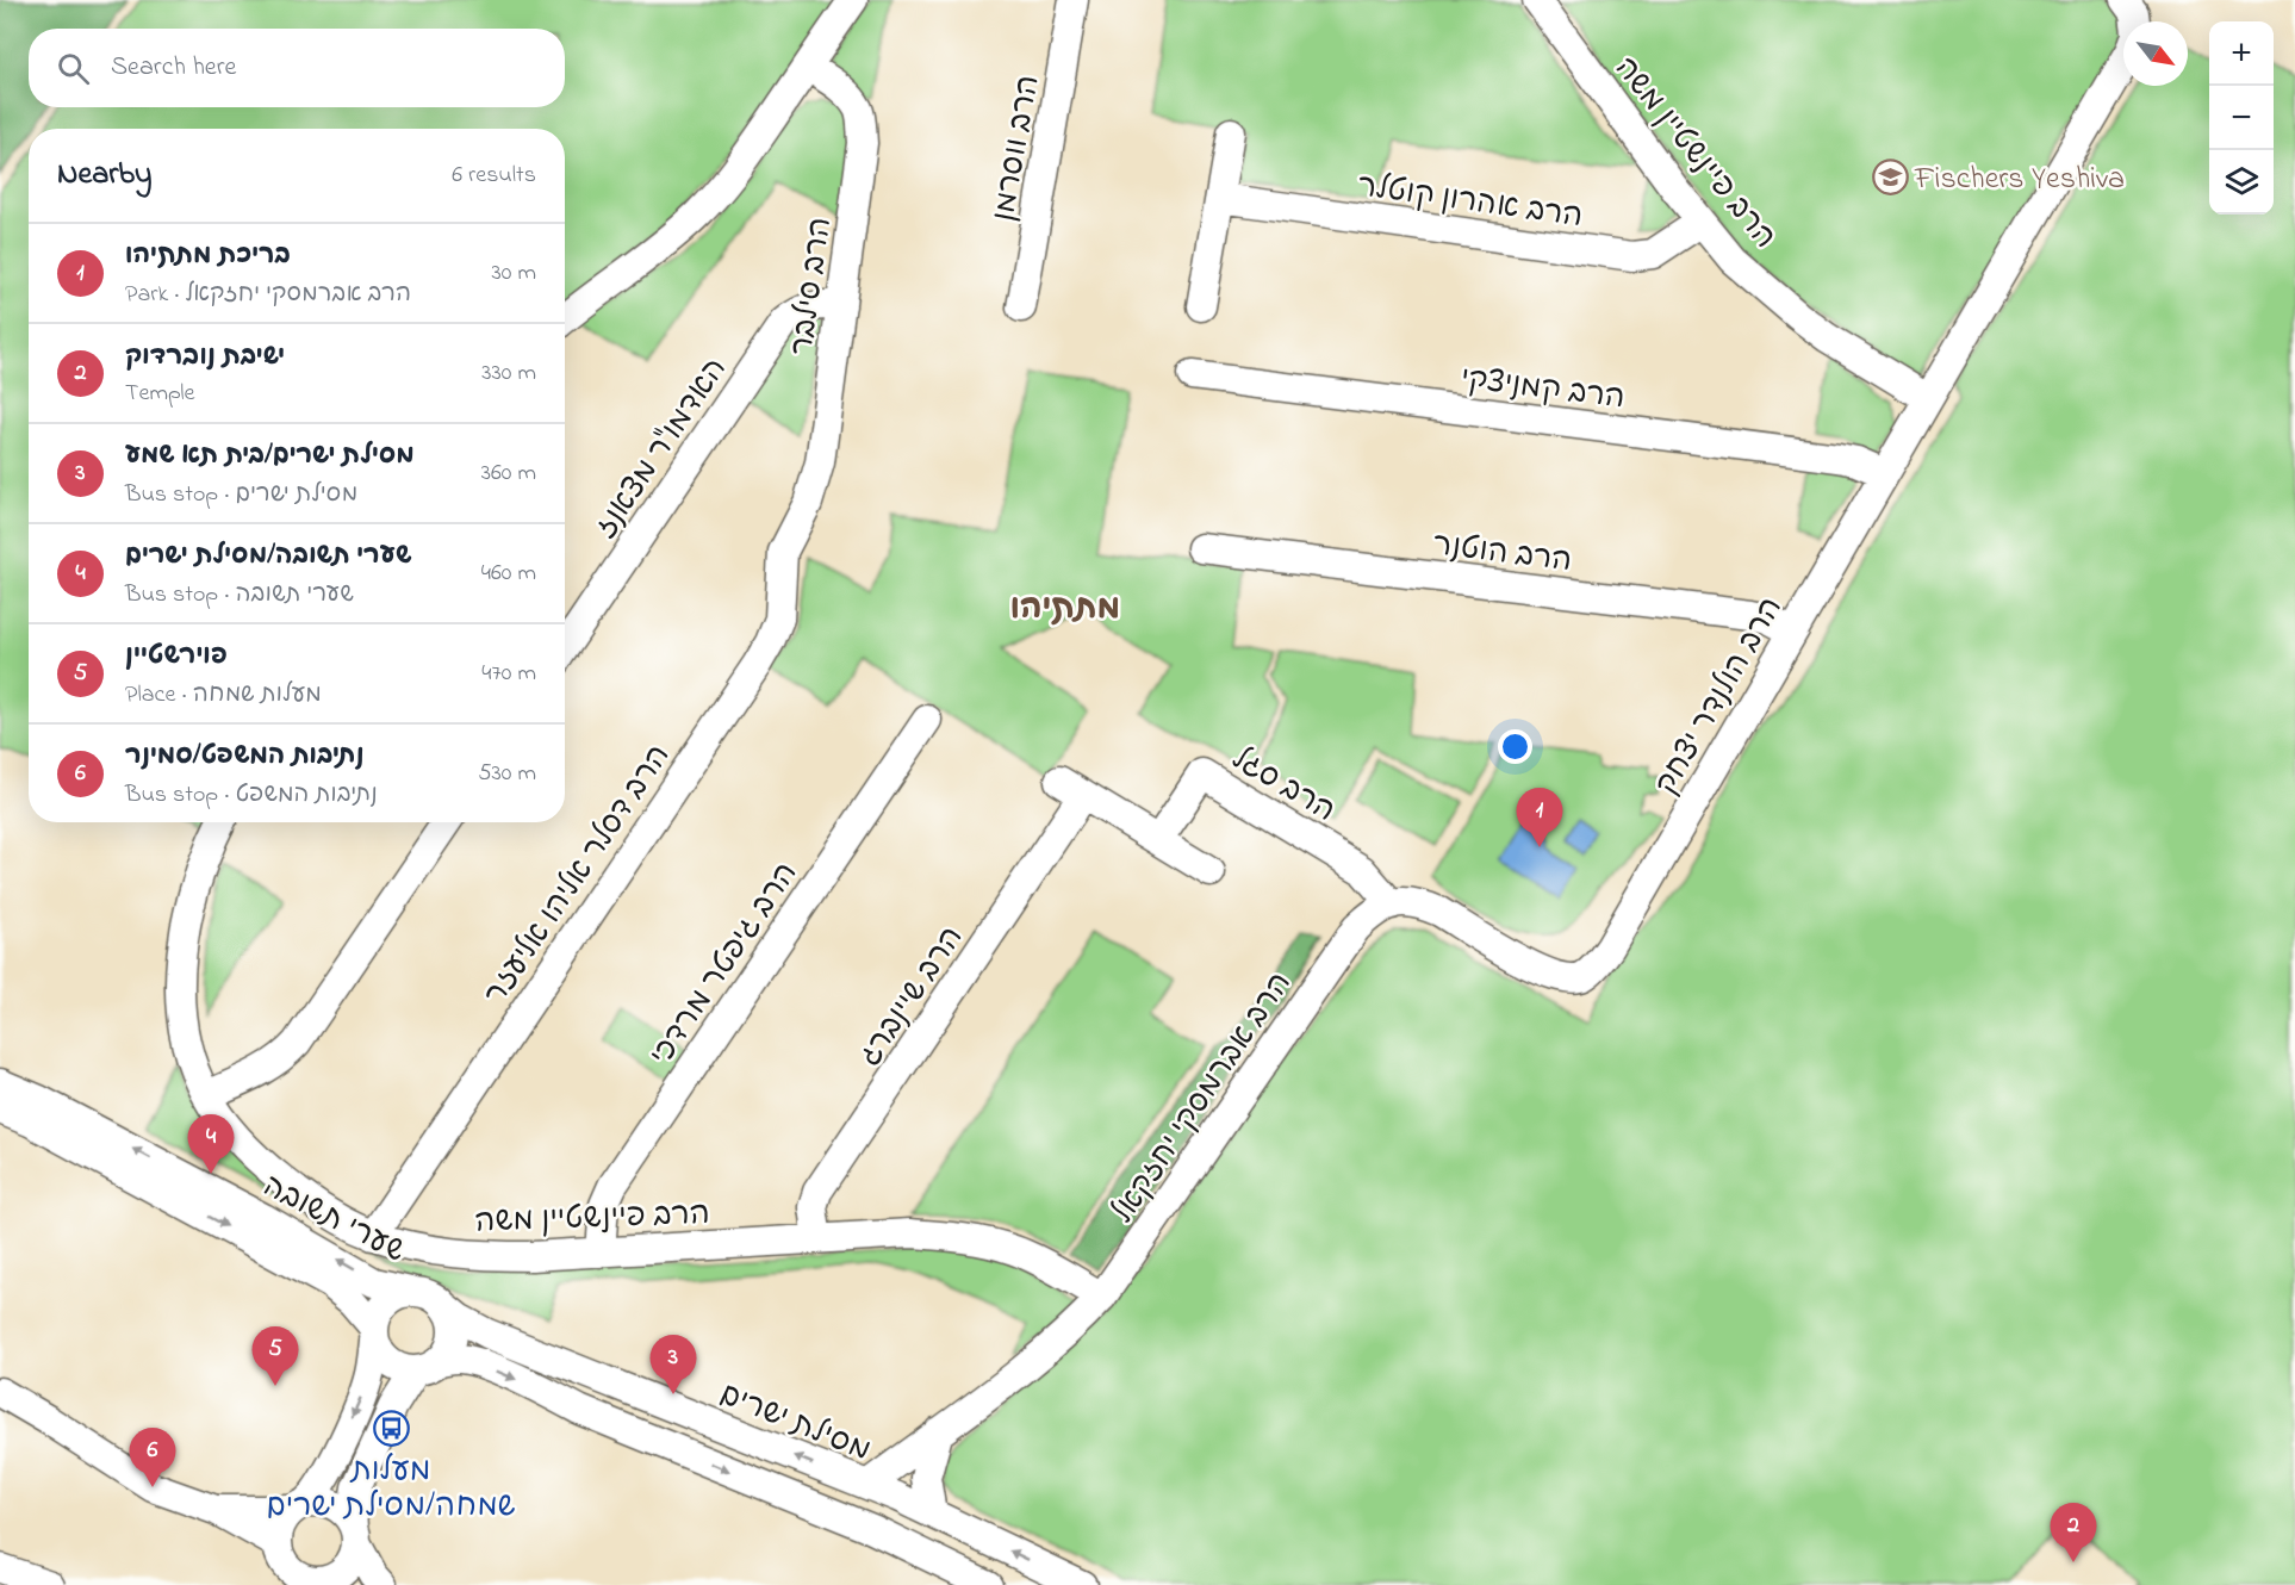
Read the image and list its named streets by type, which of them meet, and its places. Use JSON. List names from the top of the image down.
{
  "streets": {
    "street": [
      "הרב ווסרמן",
      "הרב פיינשטיין משה",
      "הרב אהרון קוטלר",
      "הרב סילבר",
      "הרב קמניצקי",
      "האדמו\"ר מצאנז",
      "הרב הוטנר",
      "הרב הולנדר יצחק",
      "הרב סגל",
      "הרב דסלר אליהו אליעזר",
      "הרב גיפטר מרדכי",
      "הרב שיינברג",
      "הרב אברמסקי יחזקאל",
      "שערי תשובה",
      "מסילת ישרים"
    ]
  },
  "crossings": [
    ["הרב פיינשטיין משה", "הרב אהרון קוטלר"],
    ["הרב פיינשטיין משה", "הרב הולנדר יצחק"],
    ["הרב פיינשטיין משה", "הרב דסלר אליהו אליעזר"],
    ["הרב פיינשטיין משה", "הרב גיפטר מרדכי"],
    ["הרב פיינשטיין משה", "הרב שיינברג"],
    ["הרב פיינשטיין משה", "הרב אברמסקי יחזקאל"],
    ["הרב סילבר", "האדמו\"ר מצאנז"],
    ["הרב סילבר", "הרב דסלר אליהו אליעזר"],
    ["הרב קמניצקי", "הרב הולנדר יצחק"],
    ["הרב הוטנר", "הרב הולנדר יצחק"],
    ["הרב הולנדר יצחק", "הרב סגל"],
    ["הרב הולנדר יצחק", "הרב אברמסקי יחזקאל"],
    ["הרב סגל", "הרב שיינברג"],
    ["הרב סגל", "הרב אברמסקי יחזקאל"],
    ["הרב אברמסקי יחזקאל", "מסילת ישרים"],
    ["שערי תשובה", "מסילת ישרים"]
  ],
  "districts": ["מתתיהו"],
  "places": {
    "school or university": ["Fischers Yeshiva"],
    "bus stop": ["מעלות שמחה/מסילת ישרים"]
  },
  "north": "bottom right",
  "page": {
    "map_buttons": ["+", "−"],
    "search": "Search here",
    "heading": ["Nearby", "6 results"],
    "list": [
      {
        "mark": "1",
        "name": "בריכת מתתיהו",
        "note": "Park · הרב אברמסקי יחזקאל",
        "value": "30 m"
      },
      {
        "mark": "2",
        "name": "ישיבת נוברדוק",
        "note": "Temple",
        "value": "330 m"
      },
      {
        "mark": "3",
        "name": "מסילת ישרים/בית תא שמע",
        "note": "Bus stop · מסילת ישרים",
        "value": "360 m"
      },
      {
        "mark": "4",
        "name": "שערי תשובה/מסילת ישרים",
        "note": "Bus stop · שערי תשובה",
        "value": "460 m"
      },
      {
        "mark": "5",
        "name": "פוירשטיין",
        "note": "Place · מעלות שמחה",
        "value": "470 m"
      },
      {
        "mark": "6",
        "name": "נתיבות המשפט/סמינר",
        "note": "Bus stop · נתיבות המשפט",
        "value": "530 m"
      }
    ],
    "pins": [
      "1",
      "4",
      "5",
      "3",
      "6",
      "2"
    ]
  }
}
